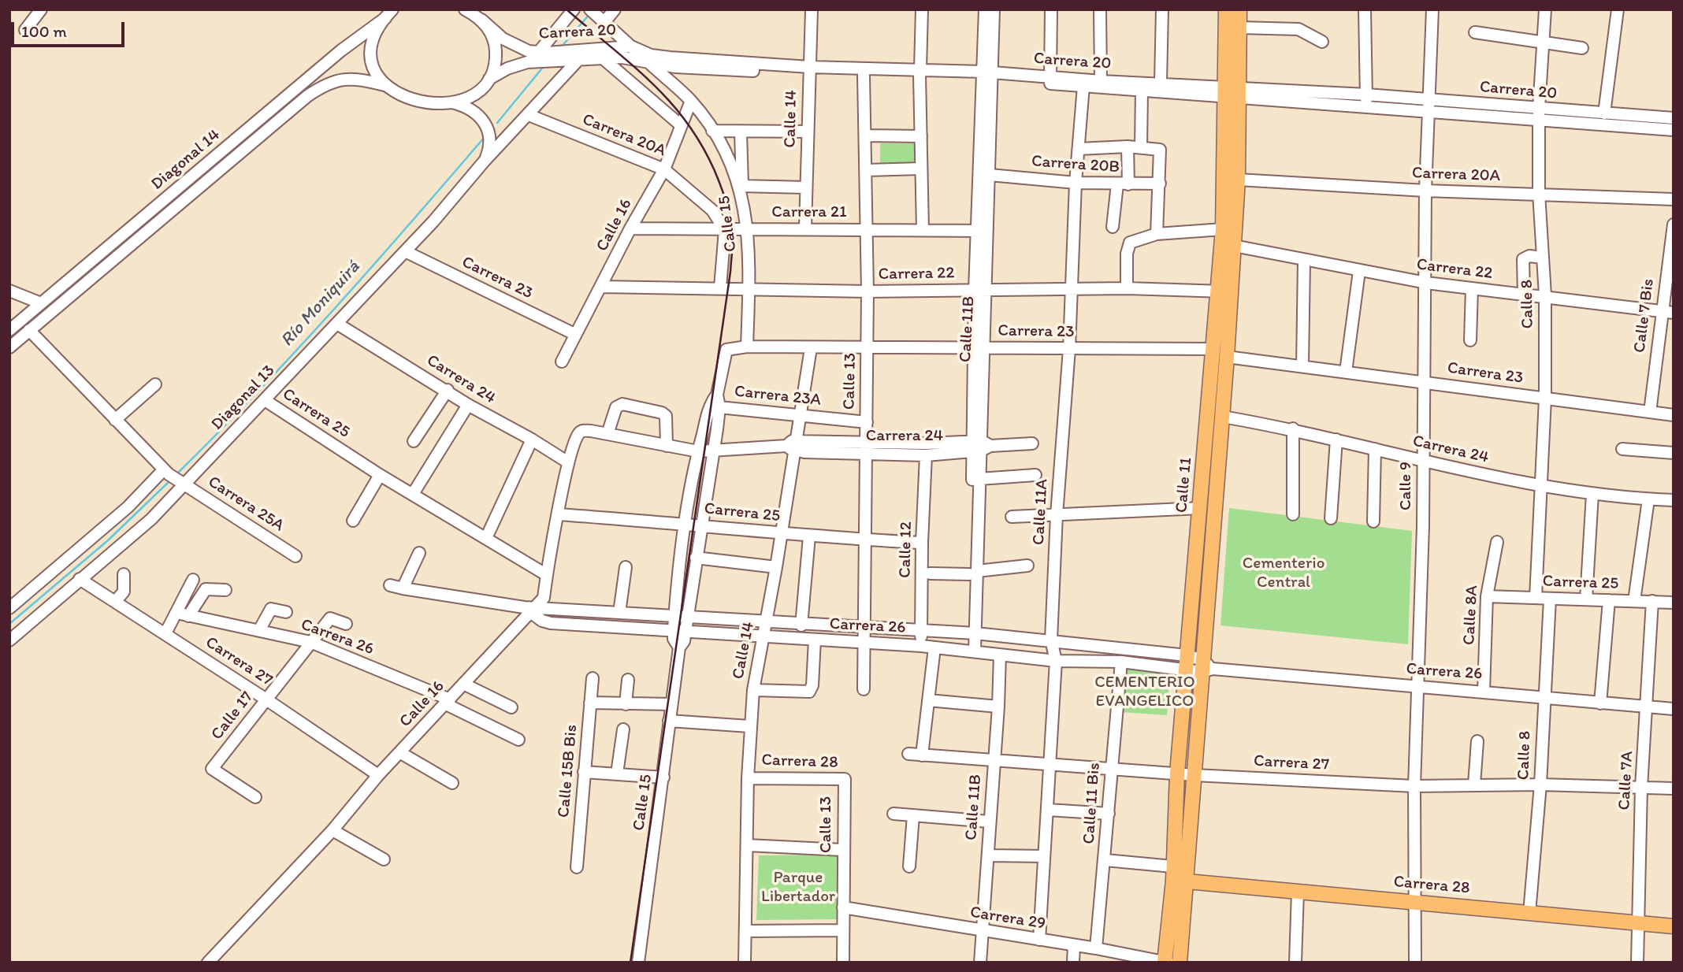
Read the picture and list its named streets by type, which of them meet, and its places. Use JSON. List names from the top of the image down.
{
  "streets": {
    "main road": ["Calle 11", "Carrera 28"],
    "street": [
      "Carrera 20",
      "Calle 14",
      "Carrera 20A",
      "Diagonal 14",
      "Carrera 20B",
      "Carrera 21",
      "Calle 15",
      "Calle 16",
      "Carrera 22",
      "Carrera 23",
      "Calle 8",
      "Calle 7 Bis",
      "Calle 11B",
      "Carrera 24",
      "Calle 13",
      "Carrera 23A",
      "Diagonal 13",
      "Carrera 25",
      "Calle 9",
      "Carrera 25A",
      "Calle 11A",
      "Calle 12",
      "Calle 8A",
      "Carrera 26",
      "Carrera 27",
      "Calle 17",
      "Calle 15B Bis",
      "Calle 7A",
      "Calle 11 Bis",
      "Carrera 29"
    ]
  },
  "crossings": [
    ["Carrera 20", "Calle 14"],
    ["Carrera 20", "Diagonal 14"],
    ["Carrera 20", "Calle 15"],
    ["Carrera 20", "Calle 8"],
    ["Carrera 20", "Calle 11B"],
    ["Carrera 20", "Calle 13"],
    ["Carrera 20", "Diagonal 13"],
    ["Carrera 20", "Calle 11"],
    ["Carrera 20", "Calle 9"],
    ["Carrera 20", "Calle 11A"],
    ["Calle 14", "Carrera 21"],
    ["Calle 14", "Carrera 23"],
    ["Calle 14", "Carrera 24"],
    ["Calle 14", "Carrera 23A"],
    ["Calle 14", "Carrera 25"],
    ["Calle 14", "Carrera 26"],
    ["Calle 14", "Carrera 28"],
    ["Carrera 20A", "Carrera 21"],
    ["Carrera 20A", "Calle 16"],
    ["Carrera 20A", "Calle 8"],
    ["Carrera 20A", "Diagonal 13"],
    ["Carrera 20A", "Calle 11"],
    ["Carrera 20A", "Calle 9"],
    ["Diagonal 14", "Carrera 25A"],
    ["Carrera 20B", "Calle 11B"],
    ["Carrera 20B", "Calle 11A"],
    ["Carrera 21", "Calle 15"],
    ["Carrera 21", "Calle 16"],
    ["Carrera 21", "Calle 11B"],
    ["Carrera 21", "Calle 13"],
    ["Calle 15", "Calle 16"],
    ["Calle 15", "Carrera 22"],
    ["Calle 15", "Carrera 23"],
    ["Calle 15", "Carrera 24"],
    ["Calle 15", "Carrera 23A"],
    ["Calle 15", "Carrera 25"],
    ["Calle 15", "Carrera 26"],
    ["Calle 16", "Carrera 22"],
    ["Calle 16", "Carrera 23"],
    ["Calle 16", "Carrera 24"],
    ["Calle 16", "Carrera 25"],
    ["Calle 16", "Carrera 26"],
    ["Calle 16", "Carrera 27"],
    ["Carrera 22", "Calle 8"],
    ["Carrera 22", "Calle 7 Bis"],
    ["Carrera 22", "Calle 11B"],
    ["Carrera 22", "Calle 13"],
    ["Carrera 22", "Calle 11"],
    ["Carrera 22", "Calle 9"],
    ["Carrera 22", "Calle 11A"],
    ["Carrera 23", "Calle 8"],
    ["Carrera 23", "Calle 7 Bis"],
    ["Carrera 23", "Calle 11B"],
    ["Carrera 23", "Calle 13"],
    ["Carrera 23", "Diagonal 13"],
    ["Carrera 23", "Calle 11"],
    ["Carrera 23", "Calle 9"],
    ["Carrera 23", "Calle 11A"],
    ["Calle 8", "Carrera 24"],
    ["Calle 8", "Carrera 25"],
    ["Calle 8", "Carrera 26"],
    ["Calle 8", "Carrera 27"],
    ["Calle 8", "Carrera 28"],
    ["Calle 11B", "Carrera 24"],
    ["Calle 11B", "Carrera 26"],
    ["Calle 11B", "Carrera 27"],
    ["Calle 11B", "Carrera 29"],
    ["Carrera 24", "Calle 13"],
    ["Carrera 24", "Diagonal 13"],
    ["Carrera 24", "Calle 11"],
    ["Carrera 24", "Calle 9"],
    ["Carrera 24", "Calle 12"],
    ["Calle 13", "Carrera 23A"],
    ["Calle 13", "Carrera 25"],
    ["Calle 13", "Carrera 26"],
    ["Calle 13", "Carrera 28"],
    ["Calle 13", "Carrera 29"],
    ["Diagonal 13", "Carrera 25"],
    ["Diagonal 13", "Carrera 25A"],
    ["Diagonal 13", "Carrera 27"],
    ["Carrera 25", "Calle 12"],
    ["Carrera 25", "Calle 8A"],
    ["Carrera 25", "Calle 7A"],
    ["Calle 11", "Carrera 26"],
    ["Calle 11", "Carrera 27"],
    ["Calle 11", "Carrera 28"],
    ["Calle 11", "Carrera 29"],
    ["Calle 9", "Carrera 26"],
    ["Calle 9", "Carrera 27"],
    ["Calle 9", "Carrera 28"],
    ["Calle 11A", "Carrera 26"],
    ["Calle 11A", "Carrera 27"],
    ["Calle 11A", "Carrera 29"],
    ["Calle 12", "Carrera 26"],
    ["Calle 8A", "Carrera 26"],
    ["Carrera 26", "Calle 17"],
    ["Carrera 26", "Calle 7A"],
    ["Carrera 26", "Calle 11 Bis"],
    ["Carrera 27", "Calle 17"],
    ["Carrera 27", "Calle 7A"],
    ["Carrera 27", "Calle 11 Bis"],
    ["Carrera 28", "Calle 7A"],
    ["Carrera 28", "Calle 11 Bis"],
    ["Calle 11 Bis", "Carrera 29"]
  ],
  "water": ["Río Moniquirá"],
  "parks": ["Cementerio Central", "CEMENTERIO EVANGELICO", "Parque Libertador"],
  "scale_bar": "100 m"
}
